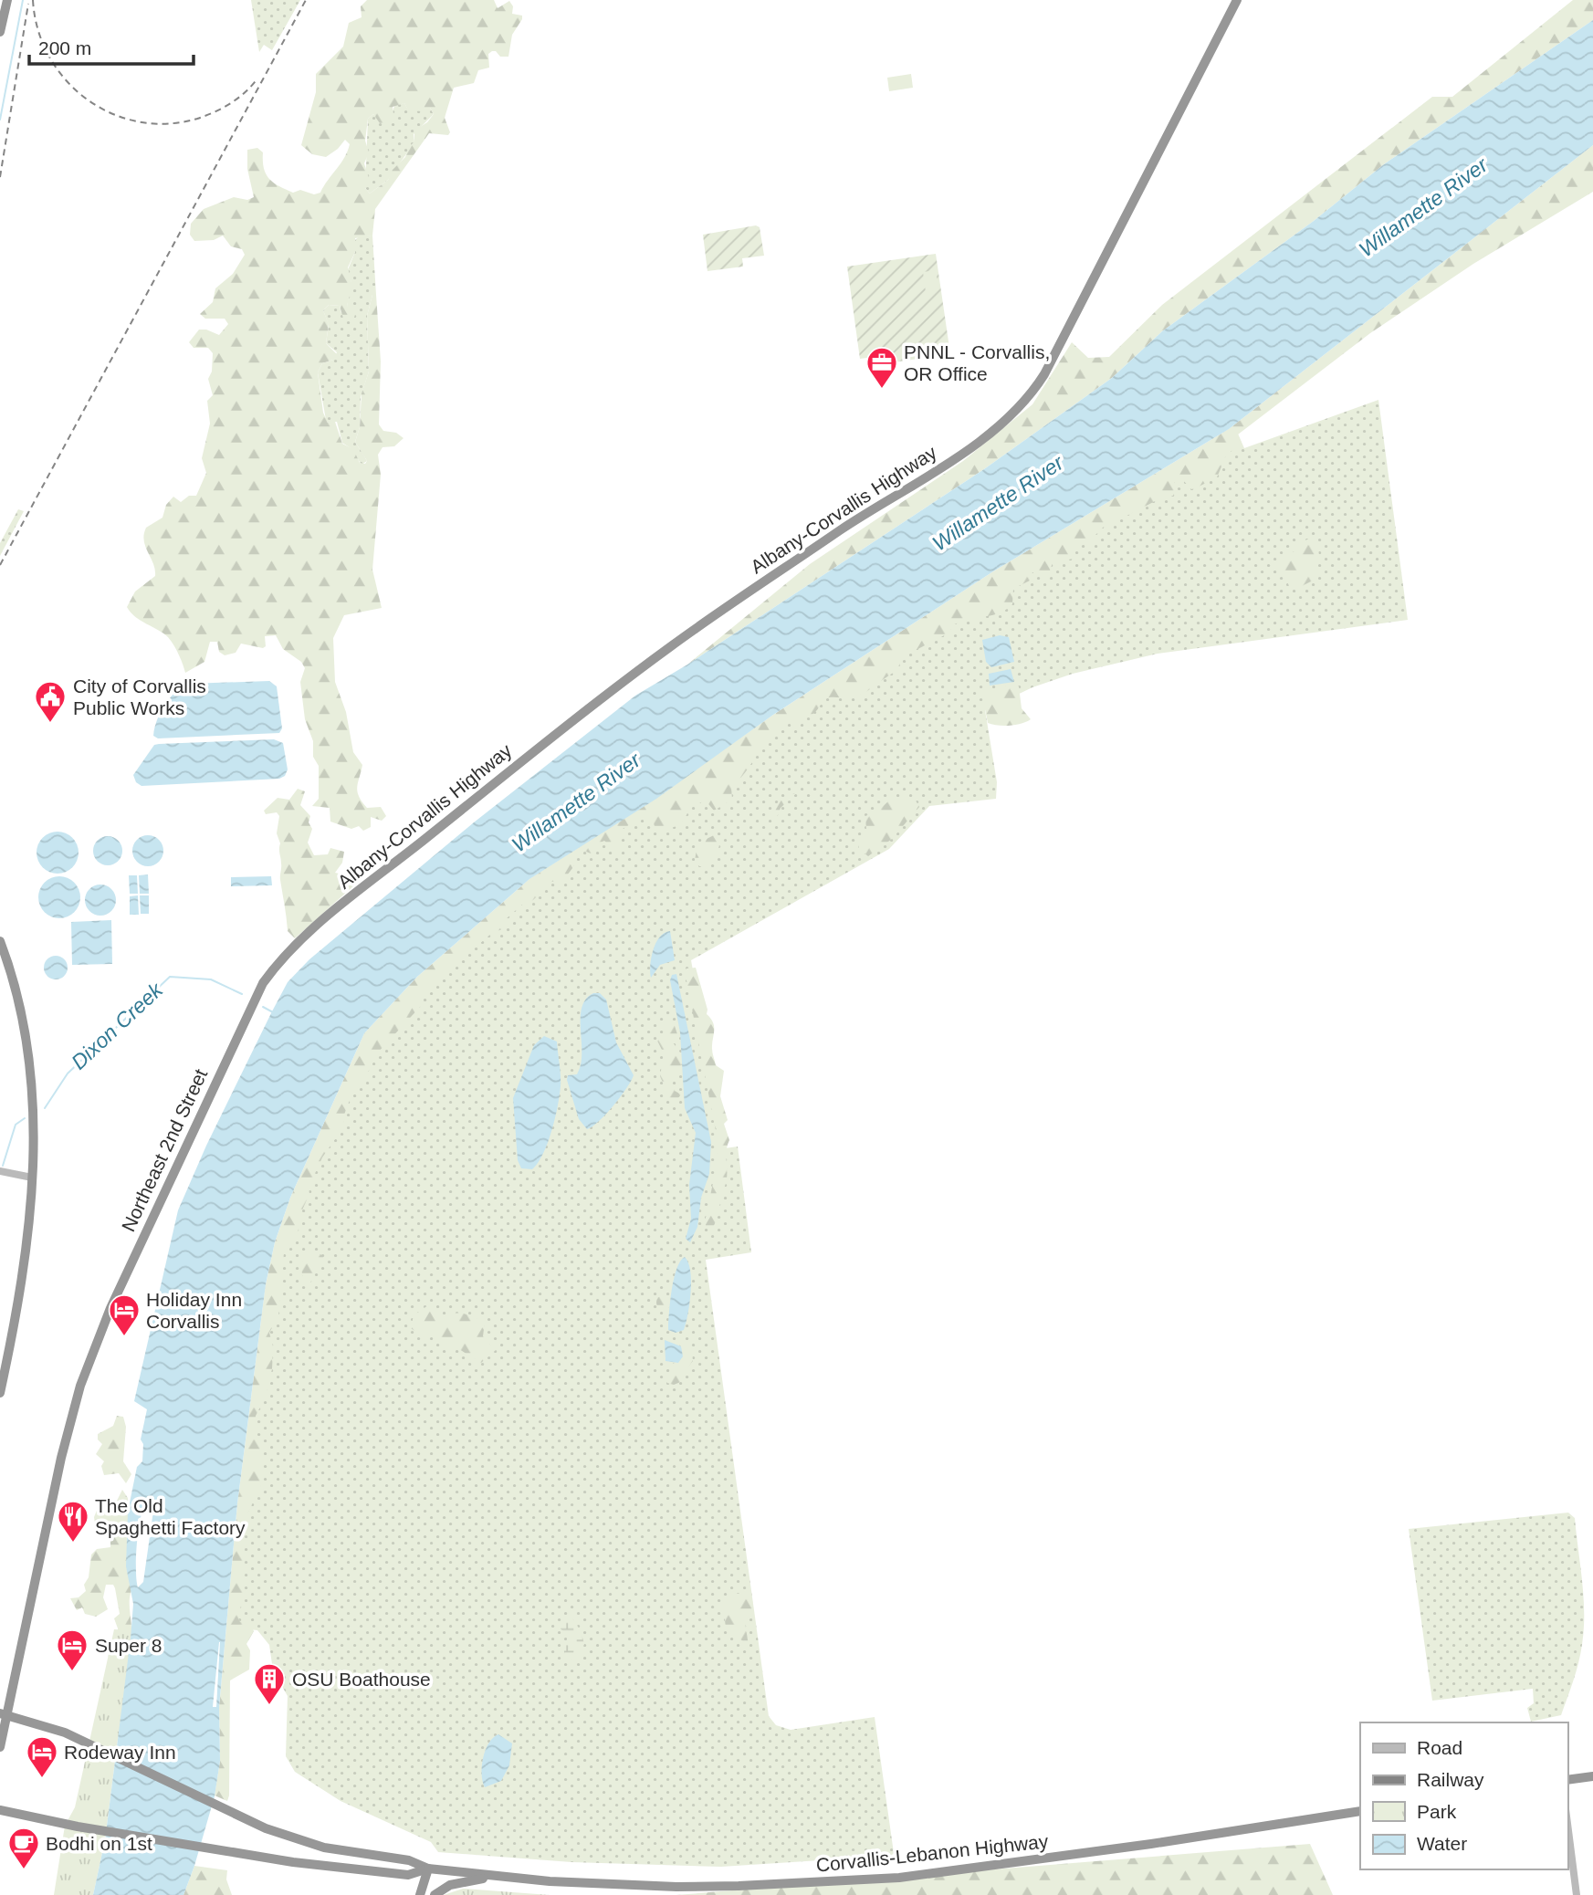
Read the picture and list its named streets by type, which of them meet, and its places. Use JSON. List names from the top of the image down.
{
  "streets": {
    "highway": ["Albany-Corvallis Highway", "Northeast 2nd Street", "Corvallis-Lebanon Highway"]
  },
  "crossings": [
    ["Albany-Corvallis Highway", "Northeast 2nd Street"]
  ],
  "water": ["Willamette River", "Dixon Creek"],
  "places": {
    "office": ["PNNL - Corvallis, OR Office"],
    "public building": ["City of Corvallis Public Works"],
    "hotel": ["Holiday Inn Corvallis", "Super 8", "Rodeway Inn"],
    "restaurant": ["The Old Spaghetti Factory"],
    "building": ["OSU Boathouse"],
    "cafe": ["Bodhi on 1st"]
  },
  "legend": [
    "Road",
    "Railway",
    "Park",
    "Water"
  ],
  "scale_bar": "200 m"
}
